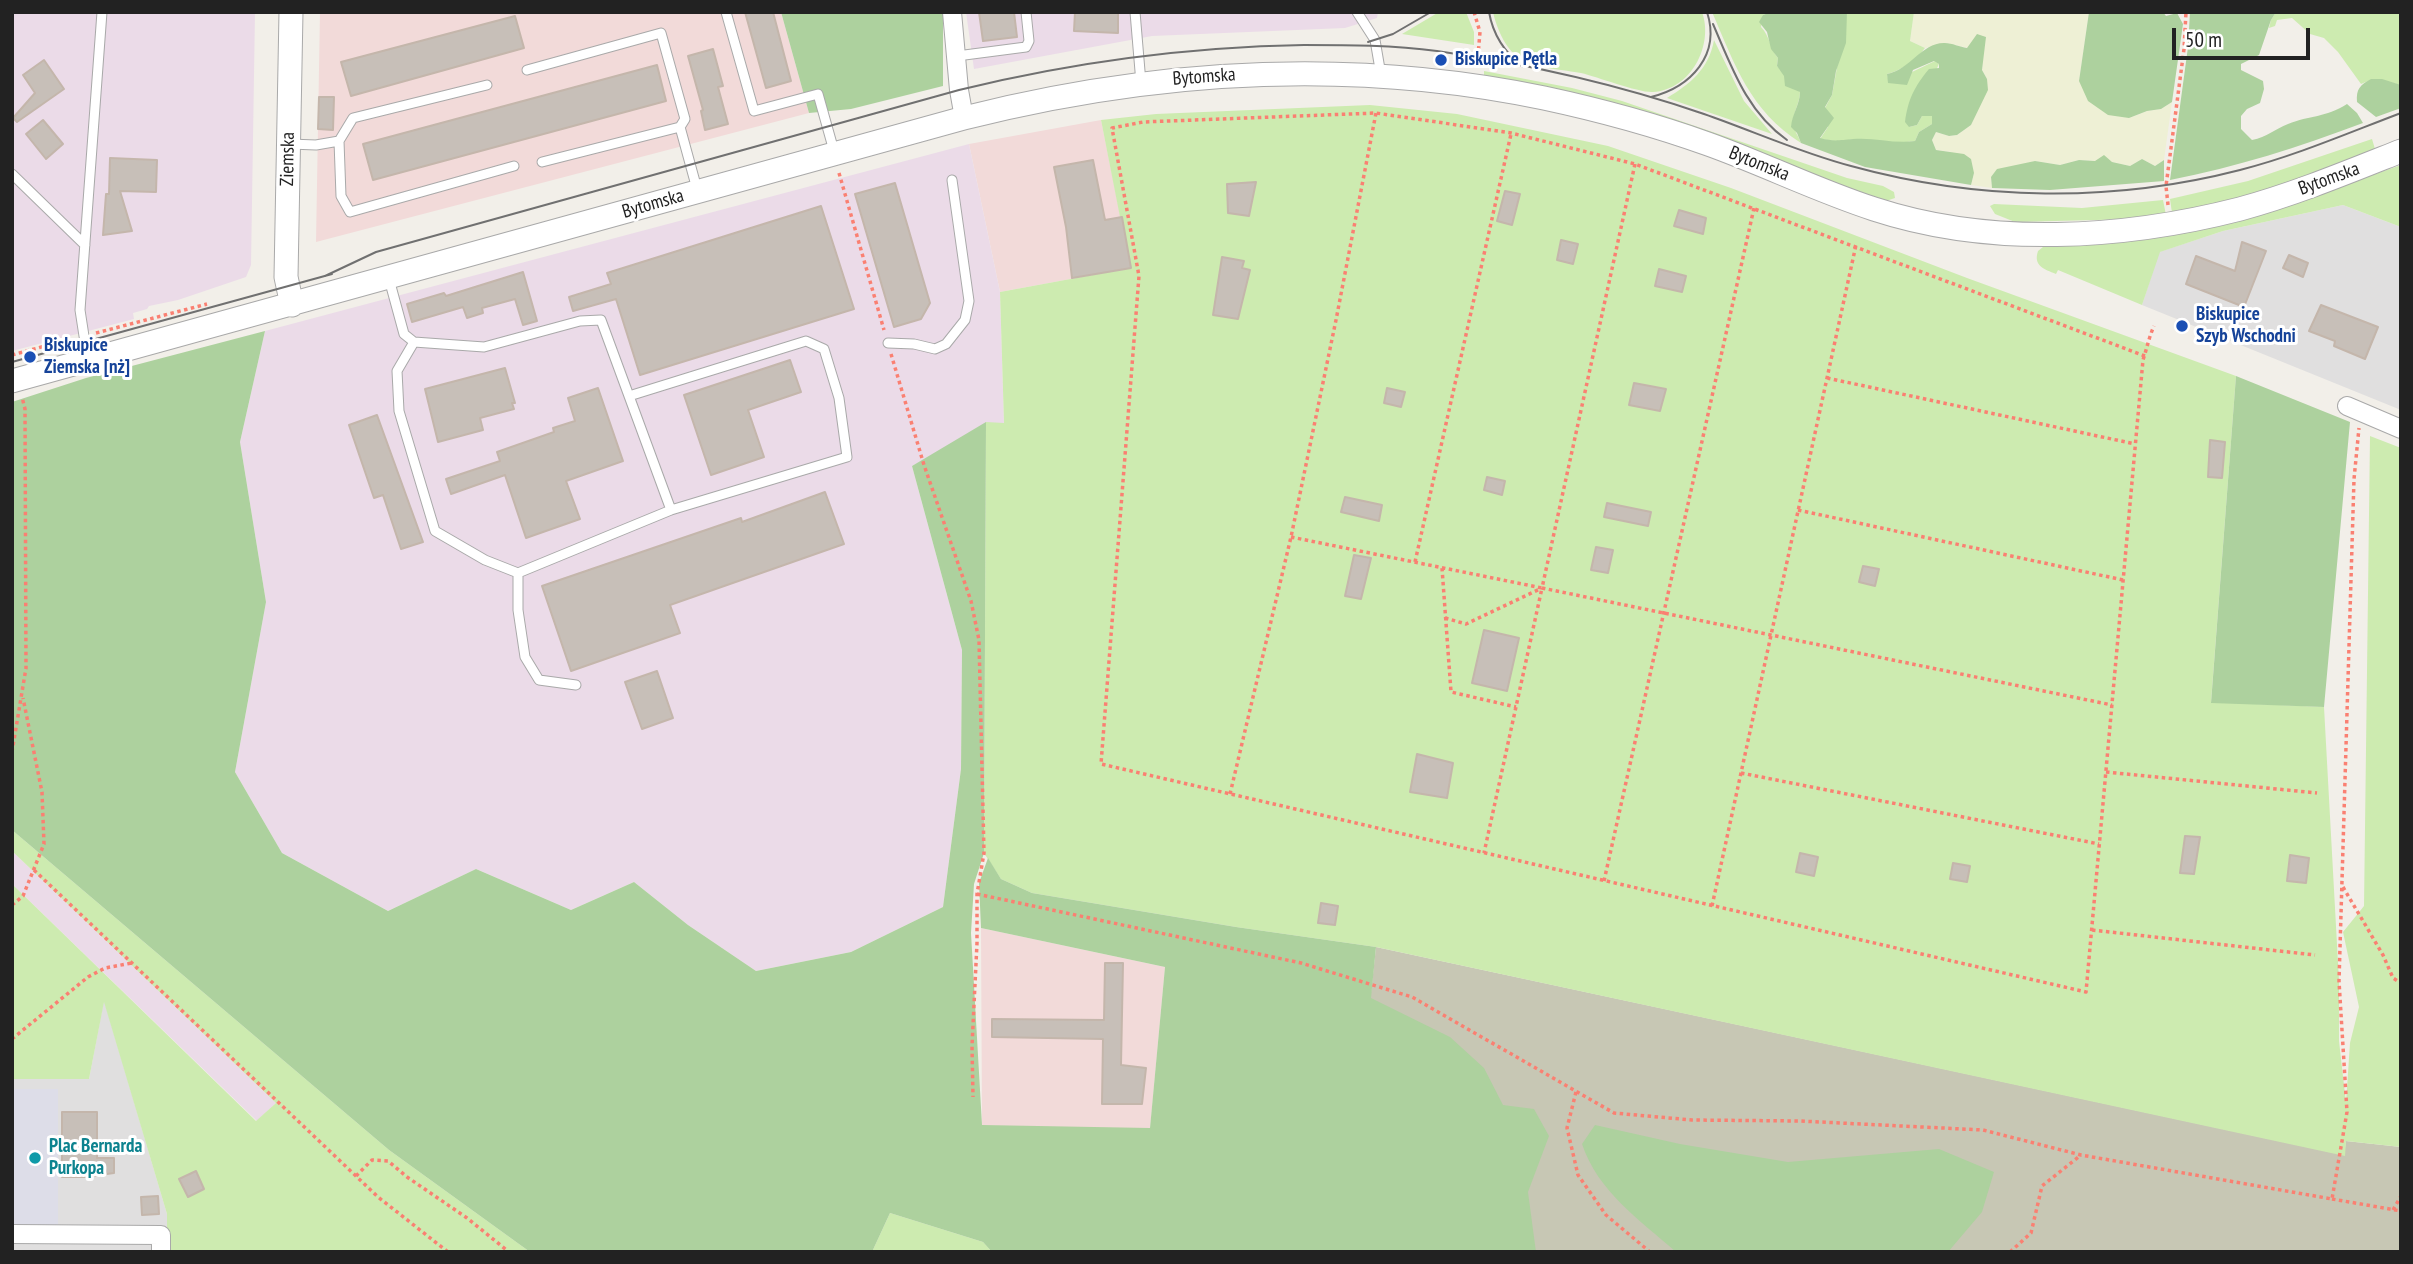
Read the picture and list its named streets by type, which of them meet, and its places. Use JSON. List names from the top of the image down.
{
  "streets": {
    "street": ["Bytomska", "Ziemska"]
  },
  "crossings": [
    ["Bytomska", "Ziemska"]
  ],
  "places": [
    "Biskupice Pętla",
    "Biskupice Szyb Wschodni",
    "Biskupice Ziemska [nż]",
    "Plac Bernarda Purkopa"
  ],
  "scale_bar": "50 m"
}
